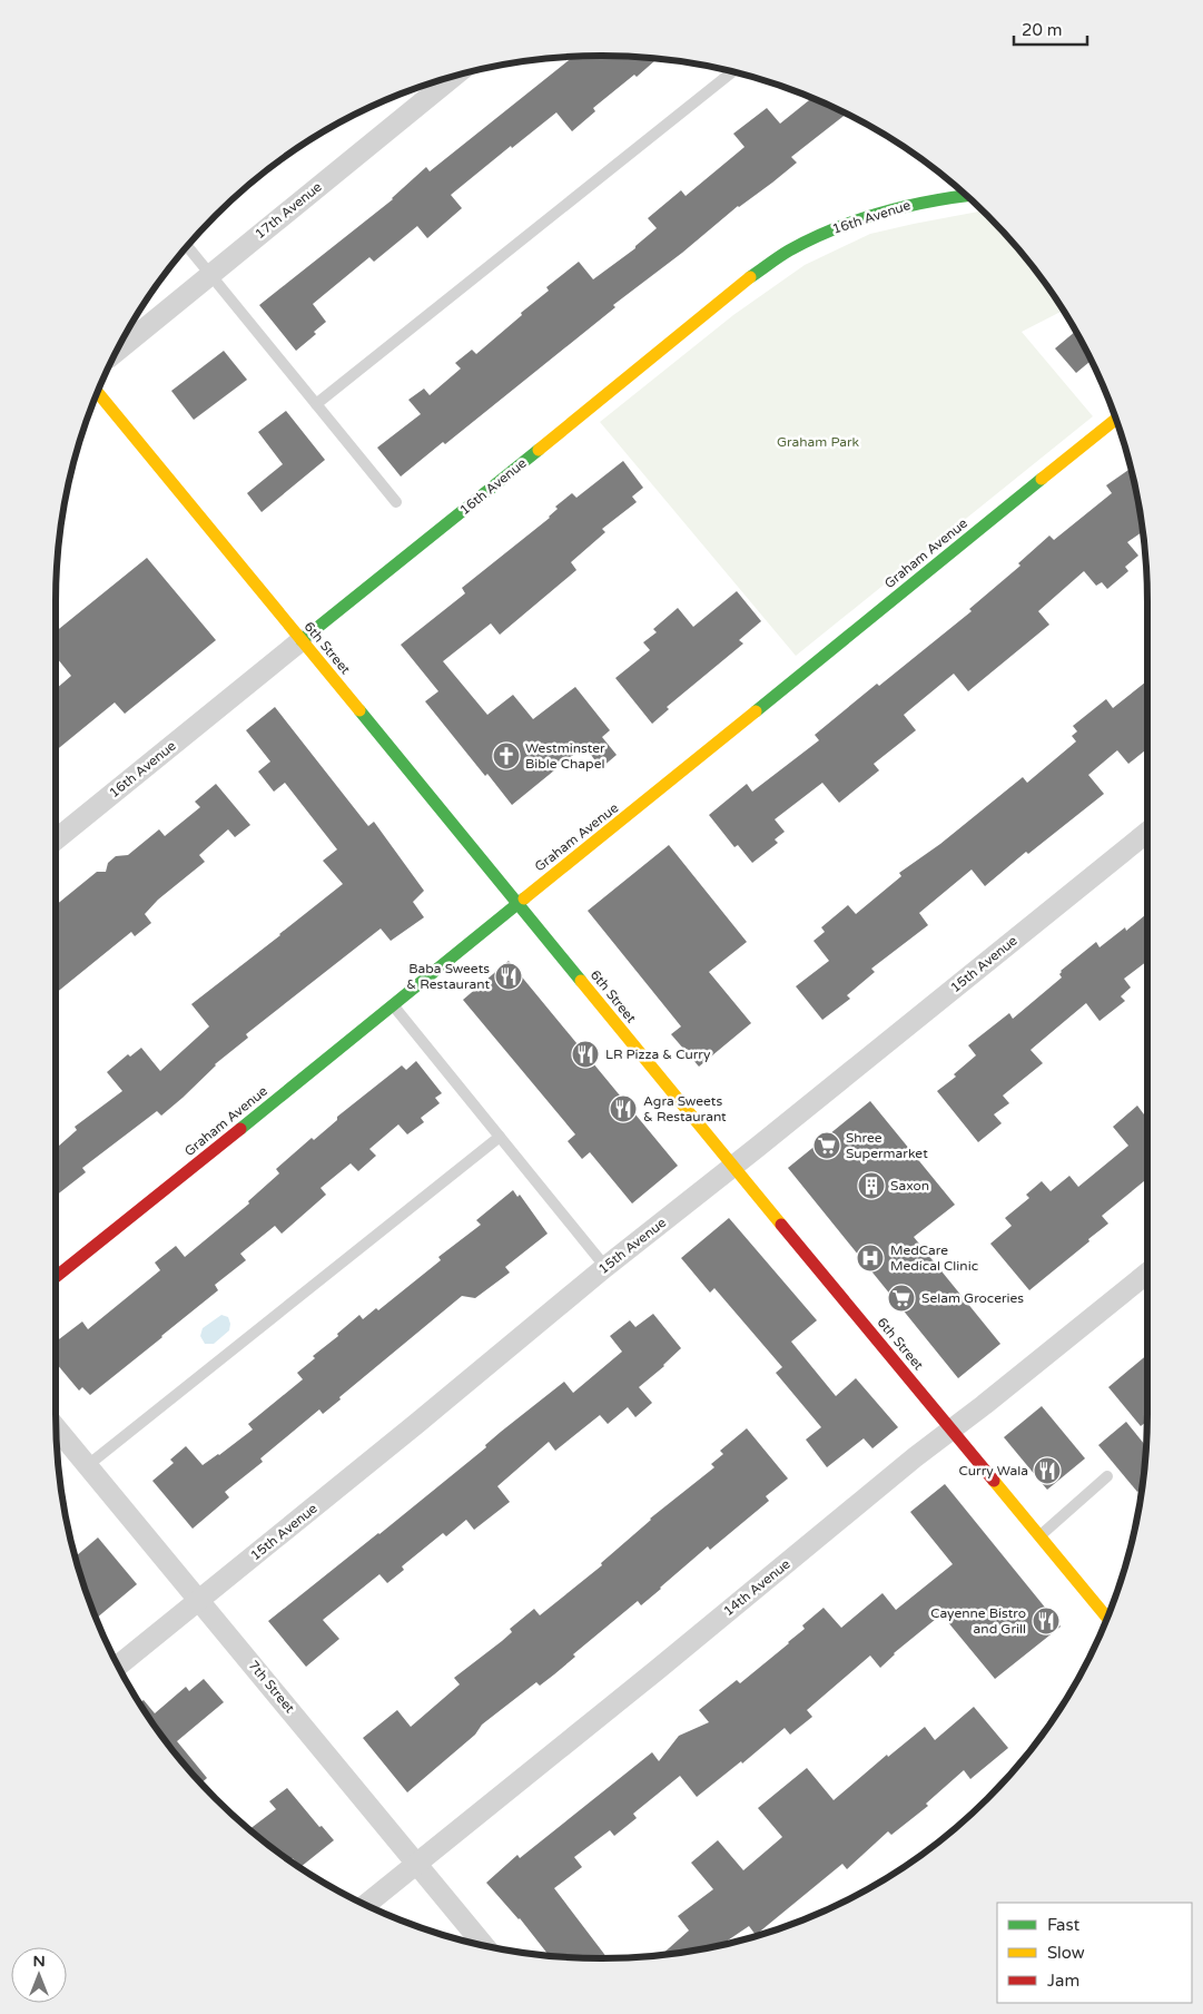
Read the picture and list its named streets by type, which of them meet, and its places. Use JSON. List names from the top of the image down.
{
  "streets": {
    "street": [
      "17th Avenue",
      "16th Avenue",
      "Graham Avenue",
      "6th Street",
      "15th Avenue",
      "14th Avenue",
      "7th Street"
    ]
  },
  "crossings": [
    ["16th Avenue", "6th Street"],
    ["Graham Avenue", "6th Street"],
    ["6th Street", "15th Avenue"],
    ["6th Street", "14th Avenue"],
    ["15th Avenue", "7th Street"],
    ["14th Avenue", "7th Street"]
  ],
  "parks": ["Graham Park"],
  "places": {
    "church": ["Westminster Bible Chapel"],
    "restaurant": [
      "Baba Sweets & Restaurant",
      "LR Pizza & Curry",
      "Agra Sweets & Restaurant",
      "Curry Wala",
      "Cayenne Bistro and Grill"
    ],
    "supermarket": ["Shree Supermarket", "Selam Groceries"],
    "building": ["Saxon"],
    "hospital": ["MedCare Medical Clinic"]
  },
  "legend": ["Fast", "Slow", "Jam"],
  "scale_bar": "20 m",
  "north": "top"
}
